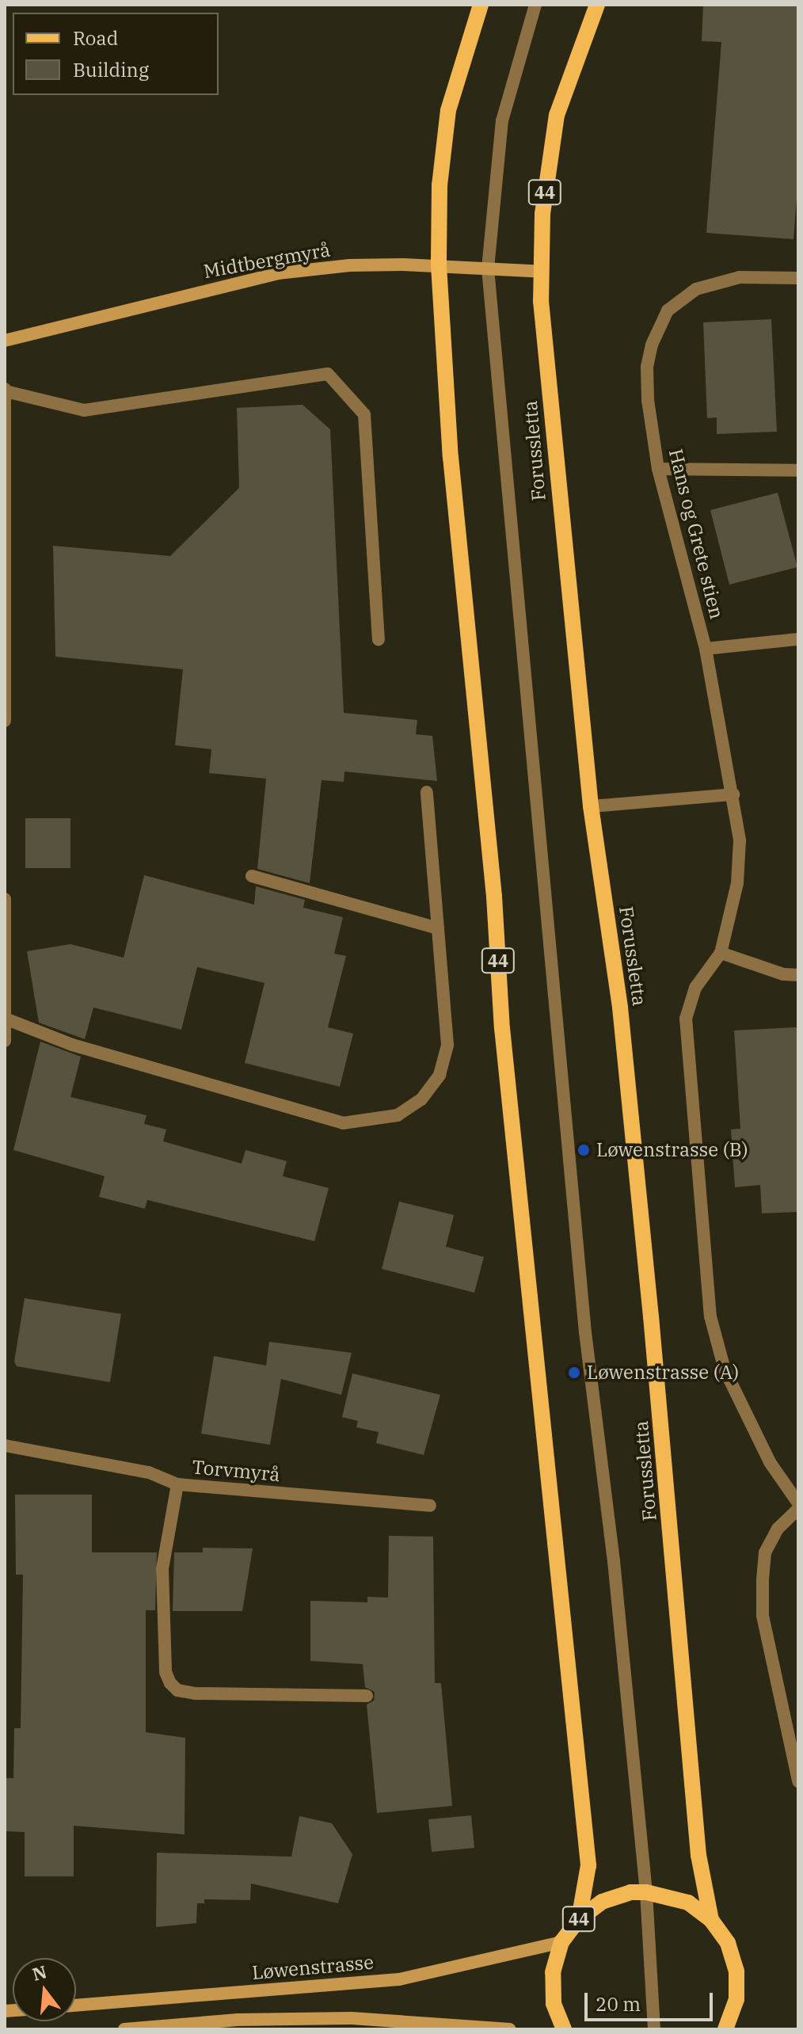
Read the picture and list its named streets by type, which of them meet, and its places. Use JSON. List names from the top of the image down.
{
  "streets": {
    "main road": [
      "44",
      "Midtbergmyrå",
      "Forussletta",
      "Løwenstrasse"
    ],
    "street": ["Hans og Grete stien", "Torvmyrå"]
  },
  "crossings": [
    ["44", "Midtbergmyrå"],
    ["44", "Forussletta"],
    ["44", "Løwenstrasse"],
    ["Midtbergmyrå", "Forussletta"]
  ],
  "places": ["Løwenstrasse (B)", "Løwenstrasse (A)"],
  "legend": ["Road", "Building"],
  "scale_bar": "20 m",
  "north": "top"
}
